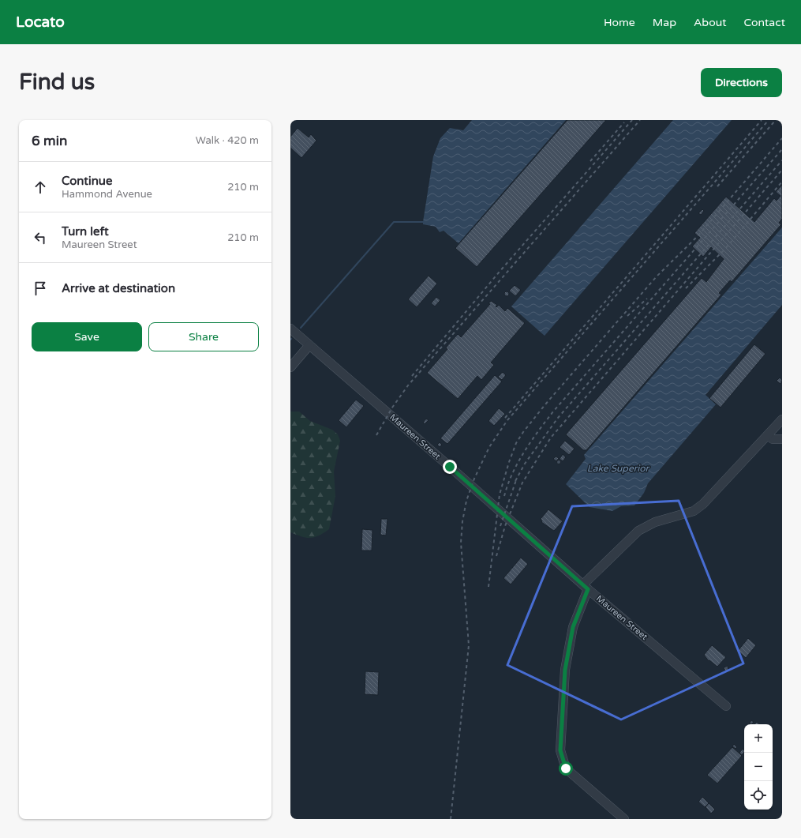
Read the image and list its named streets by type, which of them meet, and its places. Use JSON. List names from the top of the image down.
{
  "streets": {
    "street": ["Maureen Street"]
  },
  "water": ["Lake Superior"],
  "page": {
    "header": "Locato",
    "nav": [
      "Home",
      "Map",
      "About",
      "Contact"
    ],
    "buttons": [
      "Directions",
      ["Save", "Share"]
    ],
    "title": "Find us",
    "heading": ["6 min", "Walk · 420 m"],
    "list": [
      ["Continue", "Hammond Avenue", "210 m"],
      ["Turn left", "Maureen Street", "210 m"],
      "Arrive at destination"
    ],
    "map_buttons": ["+", "−"]
  }
}
